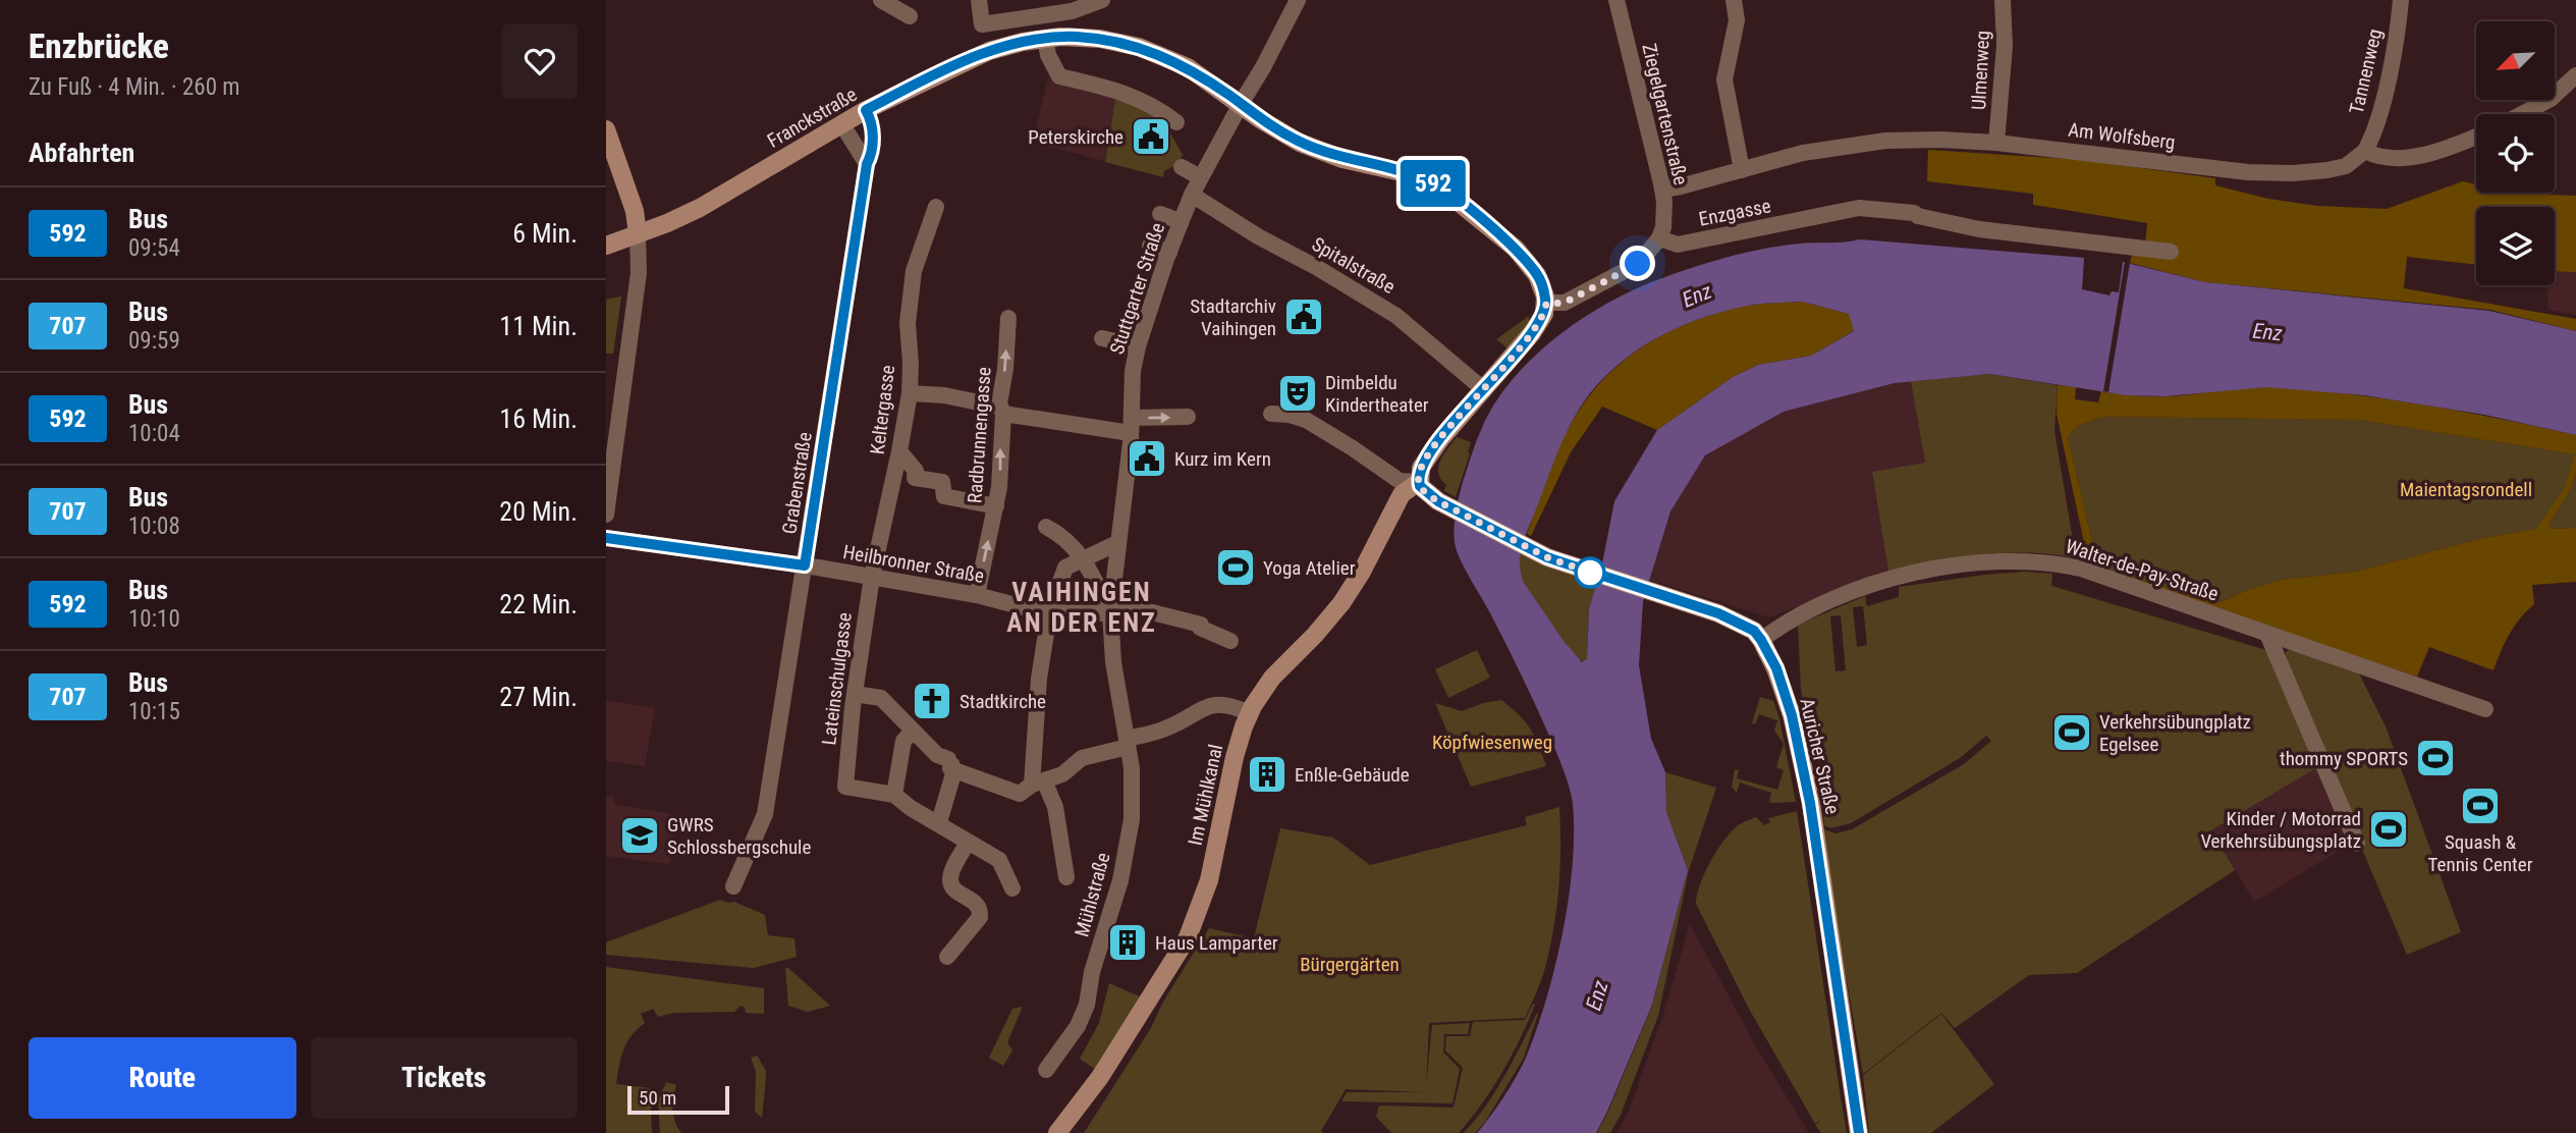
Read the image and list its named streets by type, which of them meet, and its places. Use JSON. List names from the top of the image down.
{
  "streets": {
    "street": [
      "Ulmenweg",
      "Tannenweg",
      "Ziegelgartenstraße",
      "Franckstraße",
      "Am Wolfsberg",
      "Enzgasse",
      "Spitalstraße",
      "Stuttgarter Straße",
      "Keltergasse",
      "Radbrunnengasse",
      "Grabenstraße",
      "Heilbronner Straße",
      "Walter-de-Pay-Straße",
      "Lateinschulgasse",
      "Auricher Straße",
      "Im Mühlkanal",
      "Mühlstraße"
    ]
  },
  "crossings": [
    ["Ulmenweg", "Am Wolfsberg"],
    ["Tannenweg", "Am Wolfsberg"],
    ["Ziegelgartenstraße", "Am Wolfsberg"],
    ["Ziegelgartenstraße", "Enzgasse"],
    ["Franckstraße", "Stuttgarter Straße"],
    ["Franckstraße", "Grabenstraße"],
    ["Spitalstraße", "Stuttgarter Straße"],
    ["Stuttgarter Straße", "Heilbronner Straße"],
    ["Stuttgarter Straße", "Mühlstraße"],
    ["Keltergasse", "Heilbronner Straße"],
    ["Keltergasse", "Lateinschulgasse"],
    ["Radbrunnengasse", "Heilbronner Straße"],
    ["Grabenstraße", "Heilbronner Straße"],
    ["Heilbronner Straße", "Lateinschulgasse"],
    ["Heilbronner Straße", "Mühlstraße"],
    ["Walter-de-Pay-Straße", "Auricher Straße"],
    ["Auricher Straße", "Im Mühlkanal"]
  ],
  "one_way": ["Radbrunnengasse"],
  "districts": ["VAIHINGEN AN DER ENZ"],
  "water": ["Enz"],
  "parks": ["Maientagsrondell", "Köpfwiesenweg", "Bürgergärten"],
  "places": {
    "public building": ["Peterskirche", "Stadtarchiv Vaihingen", "Kurz im Kern"],
    "theatre": ["Dimbeldu Kindertheater"],
    "sports": [
      "Yoga Atelier",
      "Verkehrsübungplatz Egelsee",
      "thommy SPORTS",
      "Squash & Tennis Center",
      "Kinder / Motorrad Verkehrsübungsplatz"
    ],
    "church": ["Stadtkirche"],
    "building": ["Enßle-Gebäude", "Haus Lamparter"],
    "school or university": ["GWRS Schlossbergschule"]
  },
  "lines": ["bus line 592"],
  "scale_bar": "50 m",
  "north": "bottom left",
  "page": {
    "heading": [
      ["Enzbrücke", "Zu Fuß · 4 Min. · 260 m"],
      "Abfahrten"
    ],
    "on_map": "592",
    "list": [
      {
        "mark": "592",
        "name": "Bus",
        "note": "09:54",
        "value": "6 Min."
      },
      {
        "mark": "707",
        "name": "Bus",
        "note": "09:59",
        "value": "11 Min."
      },
      {
        "mark": "592",
        "name": "Bus",
        "note": "10:04",
        "value": "16 Min."
      },
      {
        "mark": "707",
        "name": "Bus",
        "note": "10:08",
        "value": "20 Min."
      },
      {
        "mark": "592",
        "name": "Bus",
        "note": "10:10",
        "value": "22 Min."
      },
      {
        "mark": "707",
        "name": "Bus",
        "note": "10:15",
        "value": "27 Min."
      }
    ],
    "buttons": ["Route", "Tickets"],
    "scale": "50 m"
  }
}
